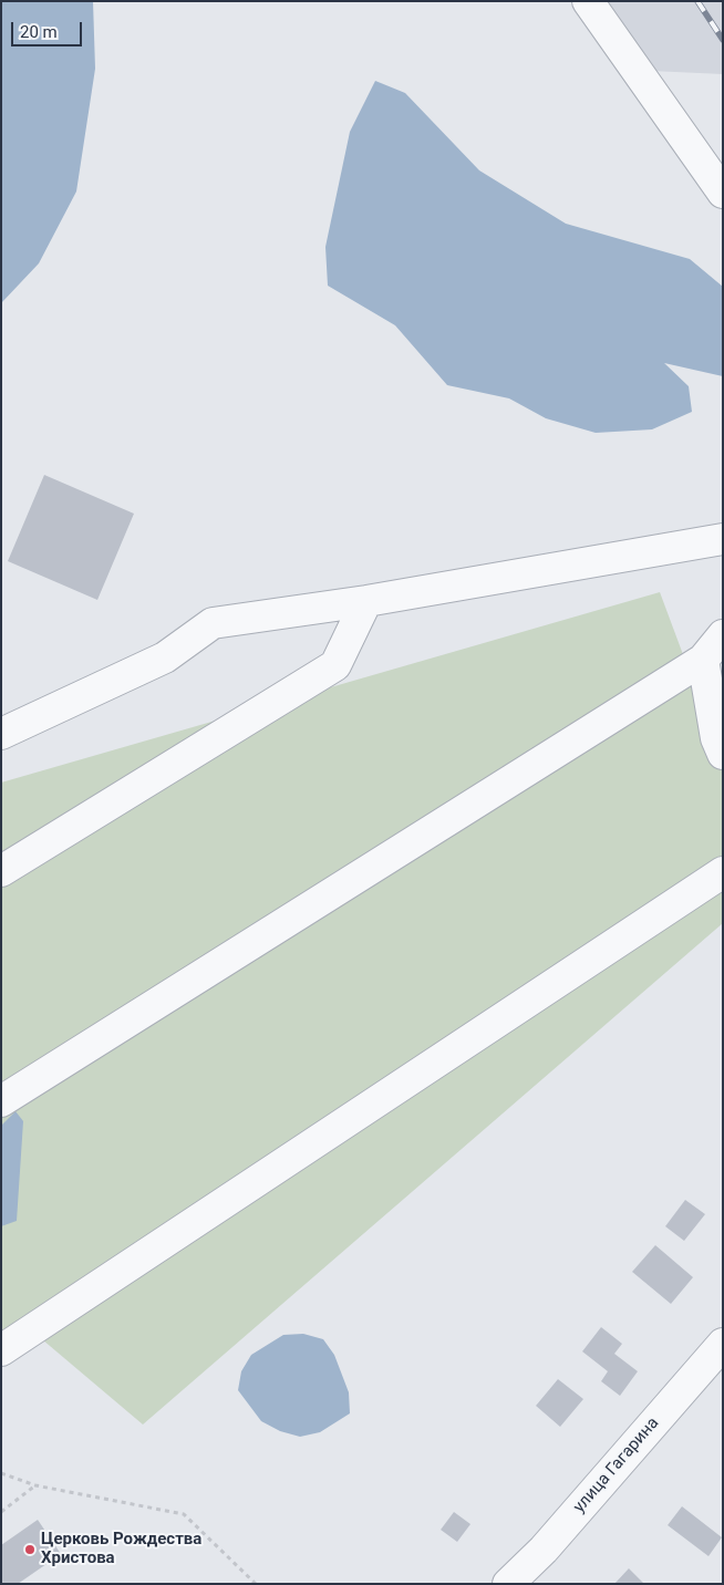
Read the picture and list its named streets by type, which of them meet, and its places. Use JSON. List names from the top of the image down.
{
  "streets": {
    "street": ["улица Гагарина"]
  },
  "places": ["Церковь Рождества Христова"],
  "scale_bar": "20 m"
}
